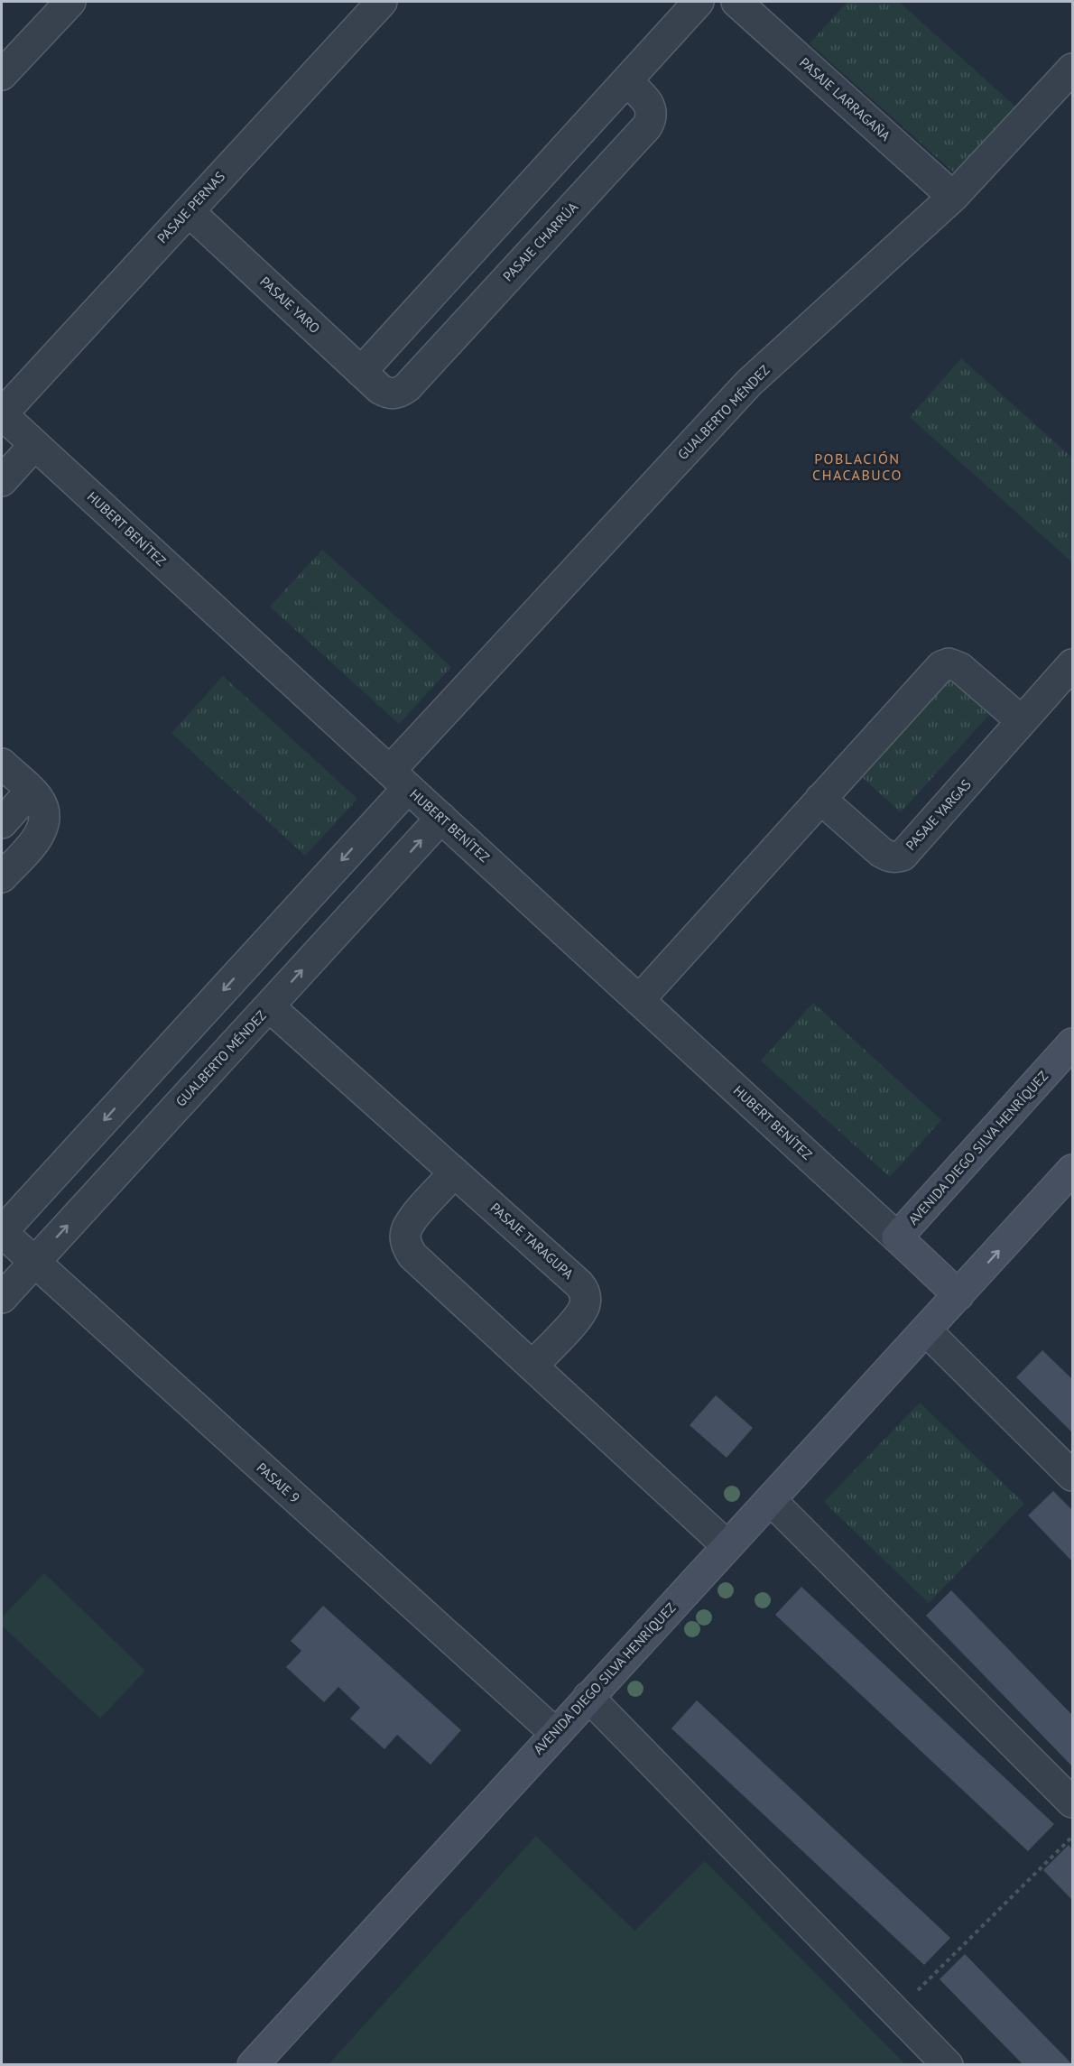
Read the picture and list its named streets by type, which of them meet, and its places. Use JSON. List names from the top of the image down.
{
  "streets": {
    "street": [
      "PASAJE LARRAGAÑA",
      "PASAJE PERNAS",
      "PASAJE CHARRÚA",
      "PASAJE YARO",
      "GUALBERTO MÉNDEZ",
      "HUBERT BENÍTEZ",
      "PASAJE YARGAS",
      "AVENIDA DIEGO SILVA HENRÍQUEZ",
      "PASAJE TARAGUPA",
      "PASAJE 9"
    ]
  },
  "crossings": [
    ["PASAJE LARRAGAÑA", "GUALBERTO MÉNDEZ"],
    ["PASAJE PERNAS", "PASAJE YARO"],
    ["PASAJE PERNAS", "HUBERT BENÍTEZ"],
    ["PASAJE CHARRÚA", "PASAJE YARO"],
    ["GUALBERTO MÉNDEZ", "HUBERT BENÍTEZ"],
    ["GUALBERTO MÉNDEZ", "PASAJE TARAGUPA"],
    ["GUALBERTO MÉNDEZ", "PASAJE 9"],
    ["HUBERT BENÍTEZ", "AVENIDA DIEGO SILVA HENRÍQUEZ"],
    ["AVENIDA DIEGO SILVA HENRÍQUEZ", "PASAJE 9"]
  ],
  "districts": ["POBLACIÓN CHACABUCO"]
}
